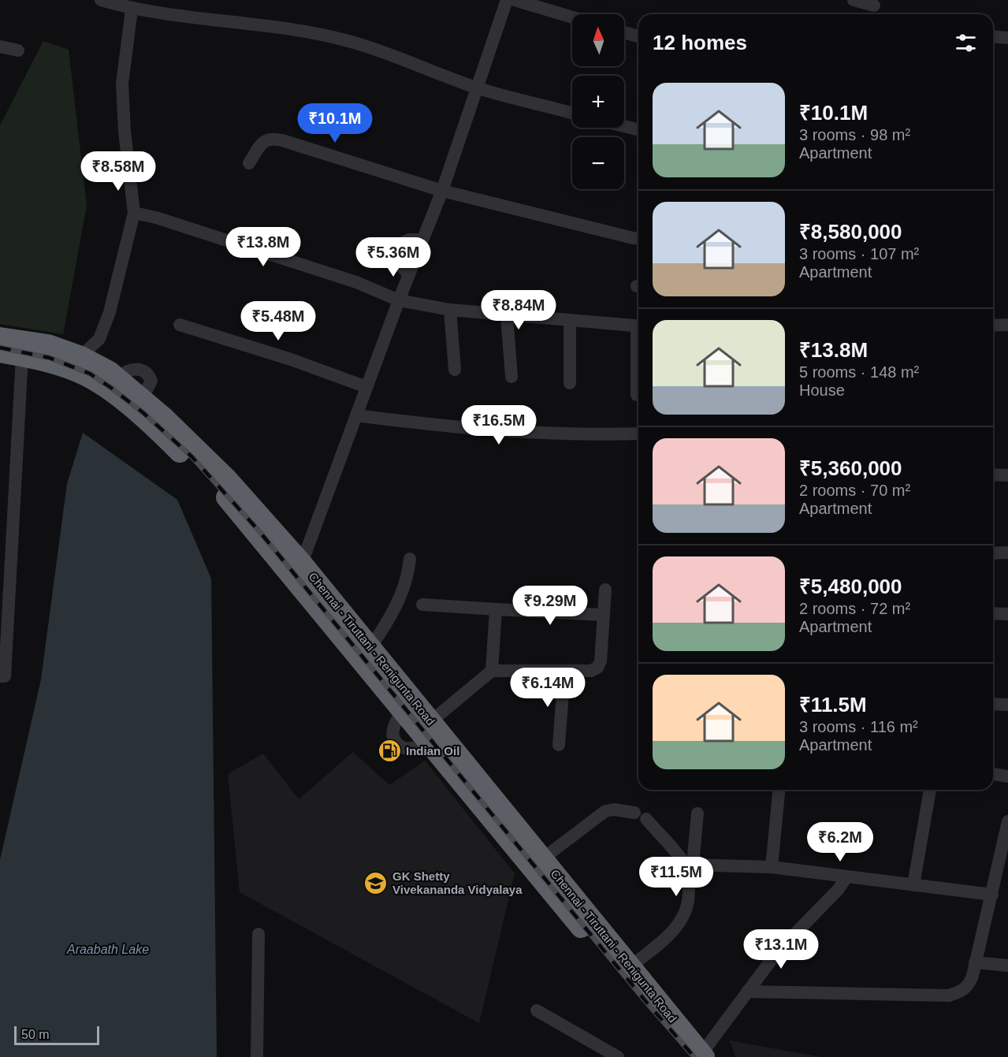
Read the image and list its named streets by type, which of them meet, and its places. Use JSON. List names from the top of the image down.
{
  "streets": {
    "highway": ["Chennai - Tiruttani - Renigunta Road"]
  },
  "water": ["Araabath Lake"],
  "places": {
    "fuel station": ["Indian Oil"],
    "school or university": ["GK Shetty Vivekananda Vidyalaya"]
  },
  "scale_bar": "50 m",
  "north": "top",
  "page": {
    "map_buttons": ["+", "−"],
    "heading": "12 homes",
    "list": [
      {
        "name": "₹10.1M",
        "note": "3 rooms · 98 m² · Apartment"
      },
      {
        "name": "₹8,580,000",
        "note": "3 rooms · 107 m² · Apartment"
      },
      {
        "name": "₹13.8M",
        "note": "5 rooms · 148 m² · House"
      },
      {
        "name": "₹5,360,000",
        "note": "2 rooms · 70 m² · Apartment"
      },
      {
        "name": "₹5,480,000",
        "note": "2 rooms · 72 m² · Apartment"
      },
      {
        "name": "₹11.5M",
        "note": "3 rooms · 116 m² · Apartment"
      }
    ],
    "price": [
      "₹10.1M",
      "₹8.58M",
      "₹13.8M",
      "₹5.36M",
      "₹8.84M",
      "₹5.48M",
      "₹16.5M",
      "₹9.29M",
      "₹6.14M",
      "₹6.2M",
      "₹11.5M",
      "₹13.1M"
    ],
    "scale": "50 m"
  }
}
